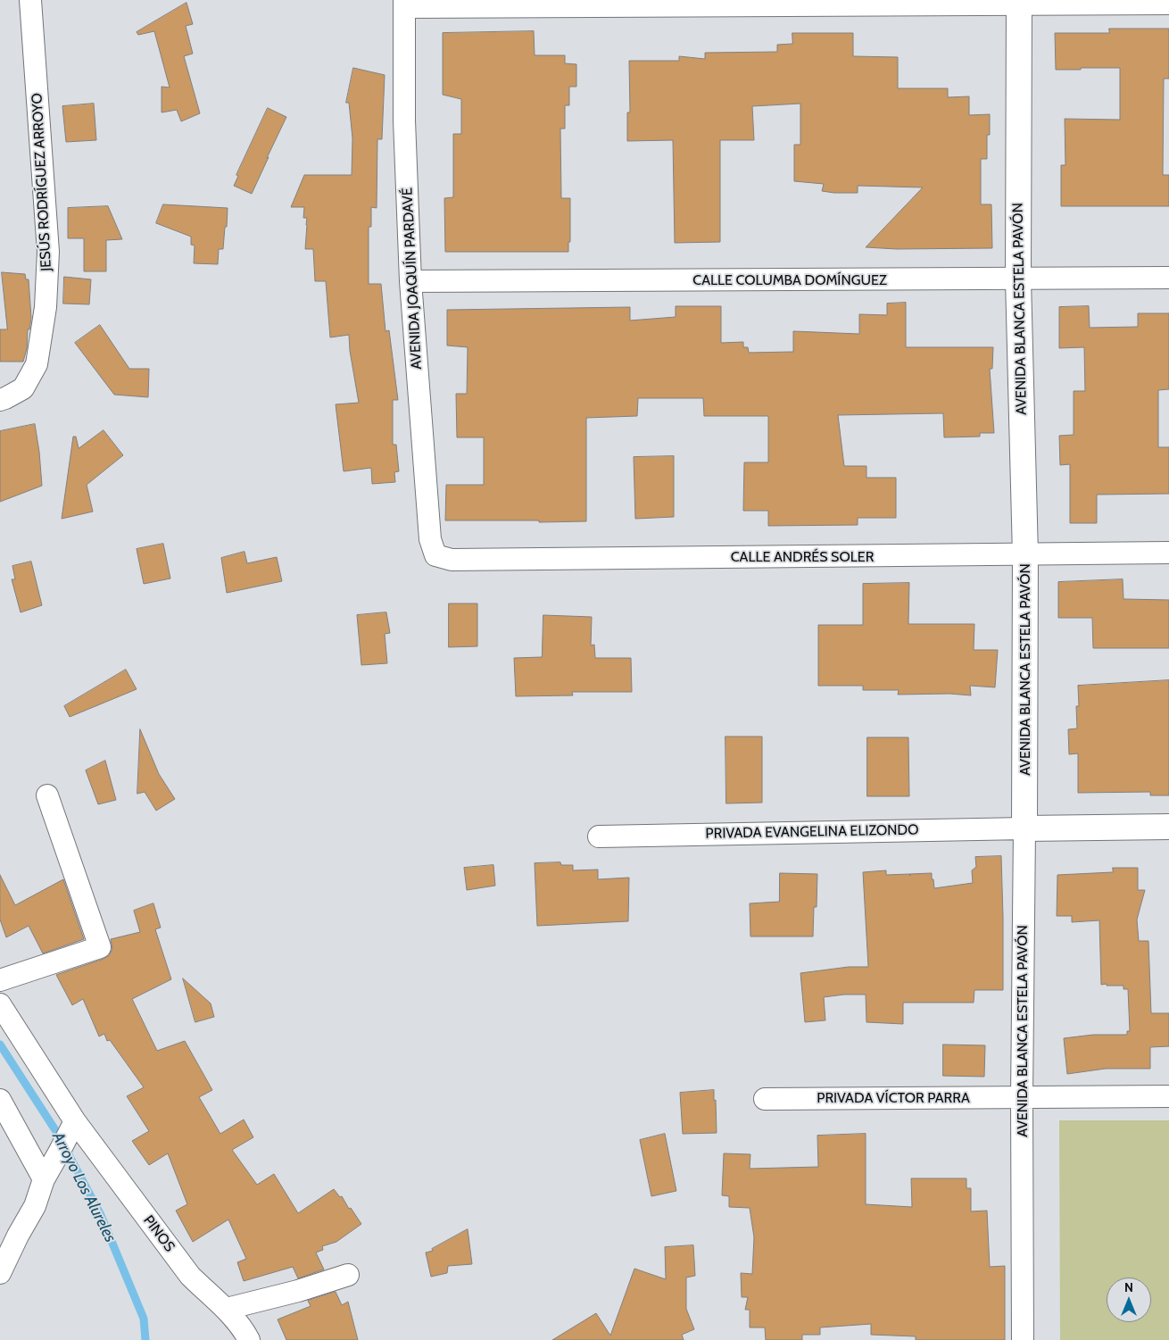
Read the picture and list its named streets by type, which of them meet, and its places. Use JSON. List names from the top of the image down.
{
  "streets": {
    "main road": ["AVENIDA BLANCA ESTELA PAVÓN"],
    "street": [
      "JESÚS RODRÍGUEZ ARROYO",
      "AVENIDA JOAQUÍN PARDAVÉ",
      "CALLE COLUMBA DOMÍNGUEZ",
      "CALLE ANDRÉS SOLER",
      "PRIVADA EVANGELINA ELIZONDO",
      "PRIVADA VÍCTOR PARRA",
      "PINOS"
    ]
  },
  "crossings": [
    ["AVENIDA JOAQUÍN PARDAVÉ", "CALLE COLUMBA DOMÍNGUEZ"],
    ["AVENIDA JOAQUÍN PARDAVÉ", "CALLE ANDRÉS SOLER"],
    ["CALLE COLUMBA DOMÍNGUEZ", "AVENIDA BLANCA ESTELA PAVÓN"],
    ["AVENIDA BLANCA ESTELA PAVÓN", "CALLE ANDRÉS SOLER"],
    ["AVENIDA BLANCA ESTELA PAVÓN", "PRIVADA EVANGELINA ELIZONDO"],
    ["AVENIDA BLANCA ESTELA PAVÓN", "PRIVADA VÍCTOR PARRA"]
  ],
  "water": ["Arroyo Los Alureles"],
  "north": "top"
}
